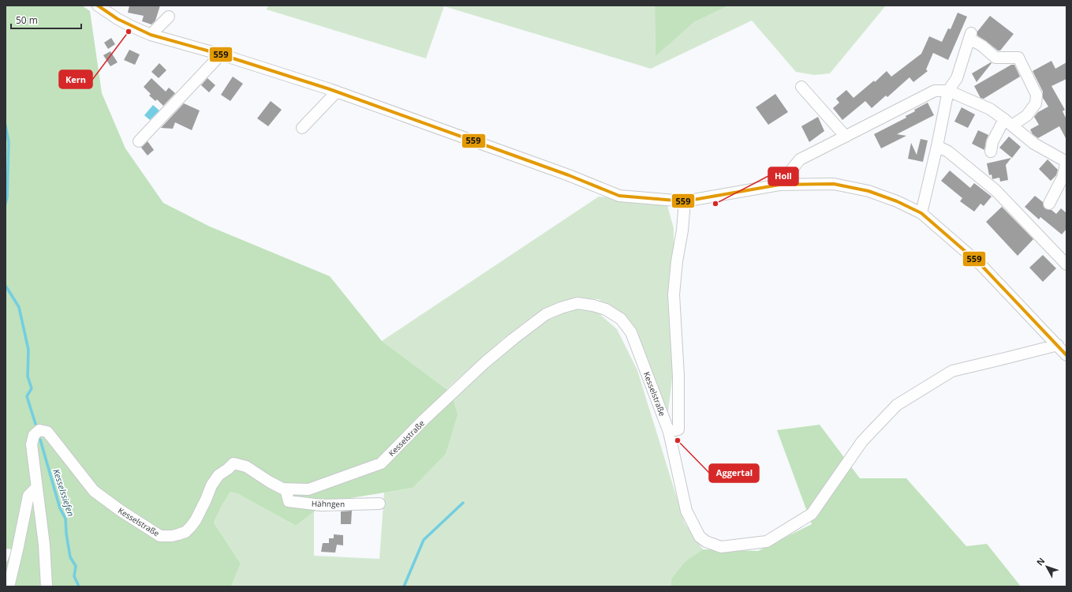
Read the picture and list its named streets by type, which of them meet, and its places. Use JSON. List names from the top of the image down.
{
  "streets": {
    "street": ["Kesselstraße", "Hähngen"]
  },
  "crossings": [
    ["Kesselstraße", "Hähngen"]
  ],
  "water": ["Kesselssiefen"],
  "places": ["Kern", "Holl", "Aggertal"],
  "lines": ["transit line 559"],
  "scale_bar": "50 m",
  "north": "top left"
}
